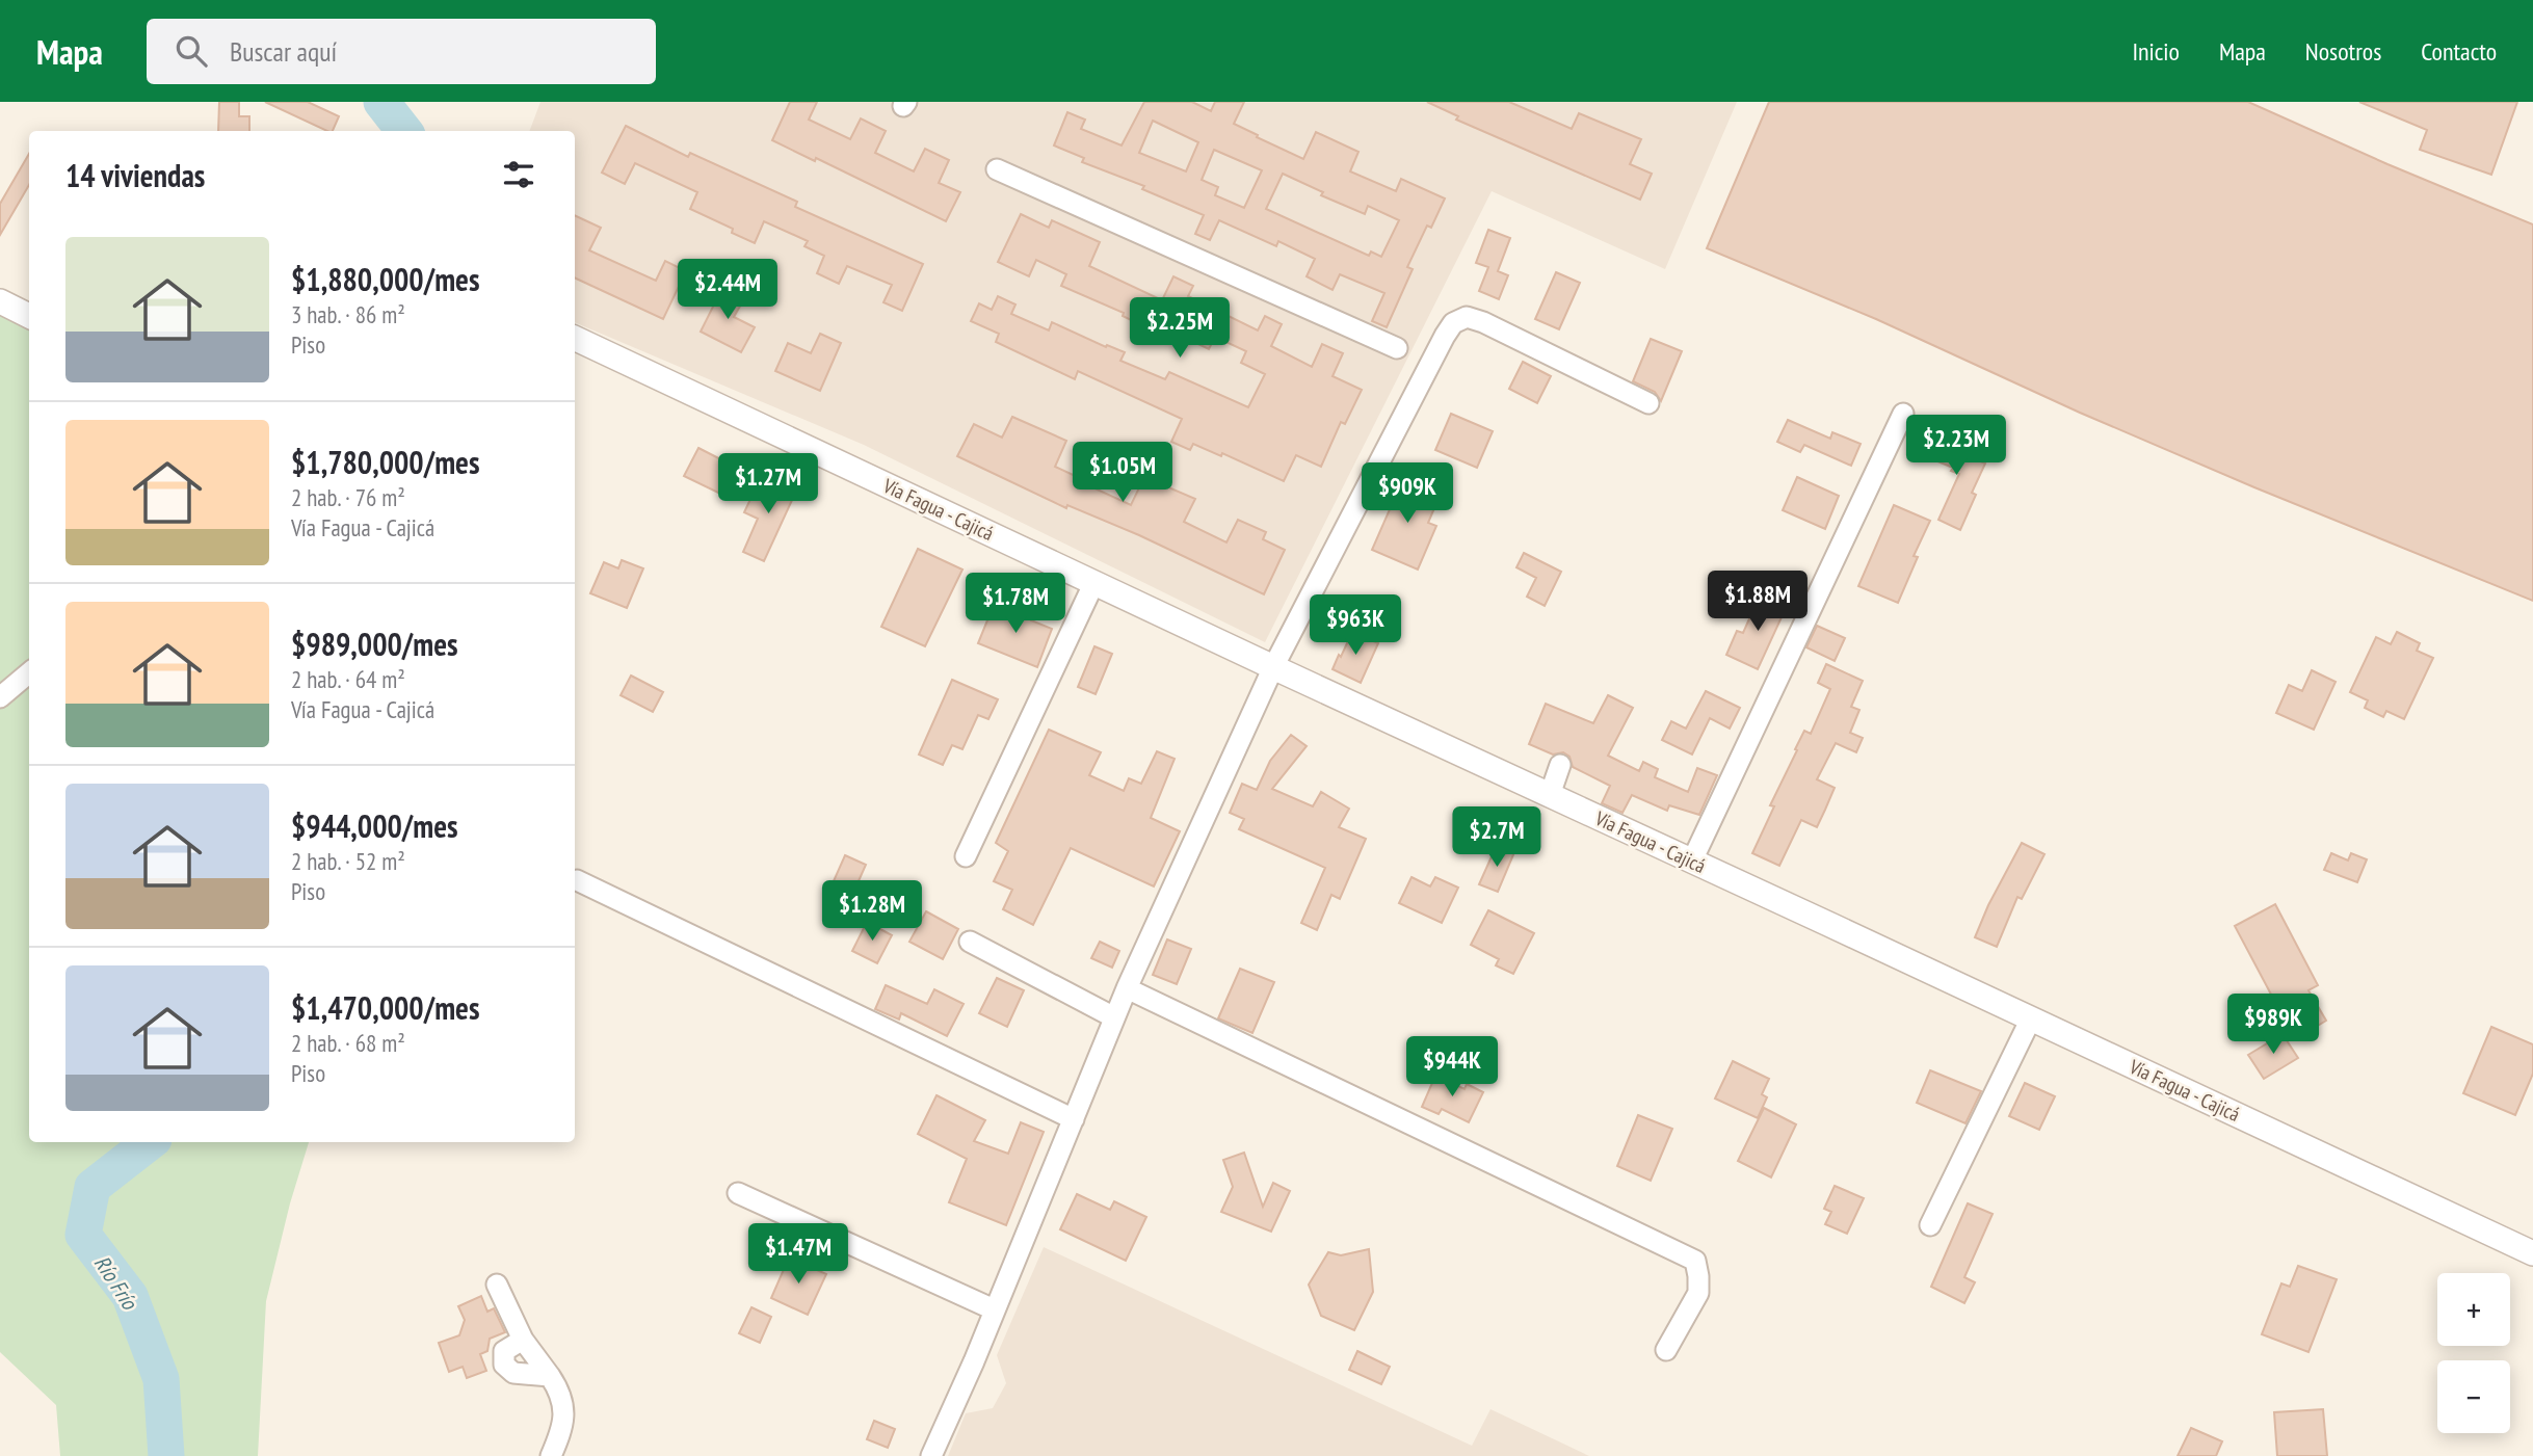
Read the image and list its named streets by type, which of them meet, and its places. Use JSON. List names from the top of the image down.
{
  "streets": {
    "street": ["Vía Fagua - Cajicá"]
  },
  "water": ["Río Frío"],
  "page": {
    "header": "Mapa",
    "search": "Buscar aquí",
    "nav": [
      "Inicio",
      "Mapa",
      "Nosotros",
      "Contacto"
    ],
    "heading": "14 viviendas",
    "list": [
      {
        "name": "$1,880,000/mes",
        "note": "3 hab. · 86 m² · Piso"
      },
      {
        "name": "$1,780,000/mes",
        "note": "2 hab. · 76 m² · Vía Fagua - Cajicá"
      },
      {
        "name": "$989,000/mes",
        "note": "2 hab. · 64 m² · Vía Fagua - Cajicá"
      },
      {
        "name": "$944,000/mes",
        "note": "2 hab. · 52 m² · Piso"
      },
      {
        "name": "$1,470,000/mes",
        "note": "2 hab. · 68 m² · Piso"
      }
    ],
    "price": [
      "$2.44M",
      "$2.25M",
      "$2.23M",
      "$1.05M",
      "$1.27M",
      "$909K",
      "$1.88M",
      "$1.78M",
      "$963K",
      "$2.7M",
      "$1.28M",
      "$989K",
      "$944K",
      "$1.47M"
    ],
    "map_buttons": ["+", "−"]
  }
}
